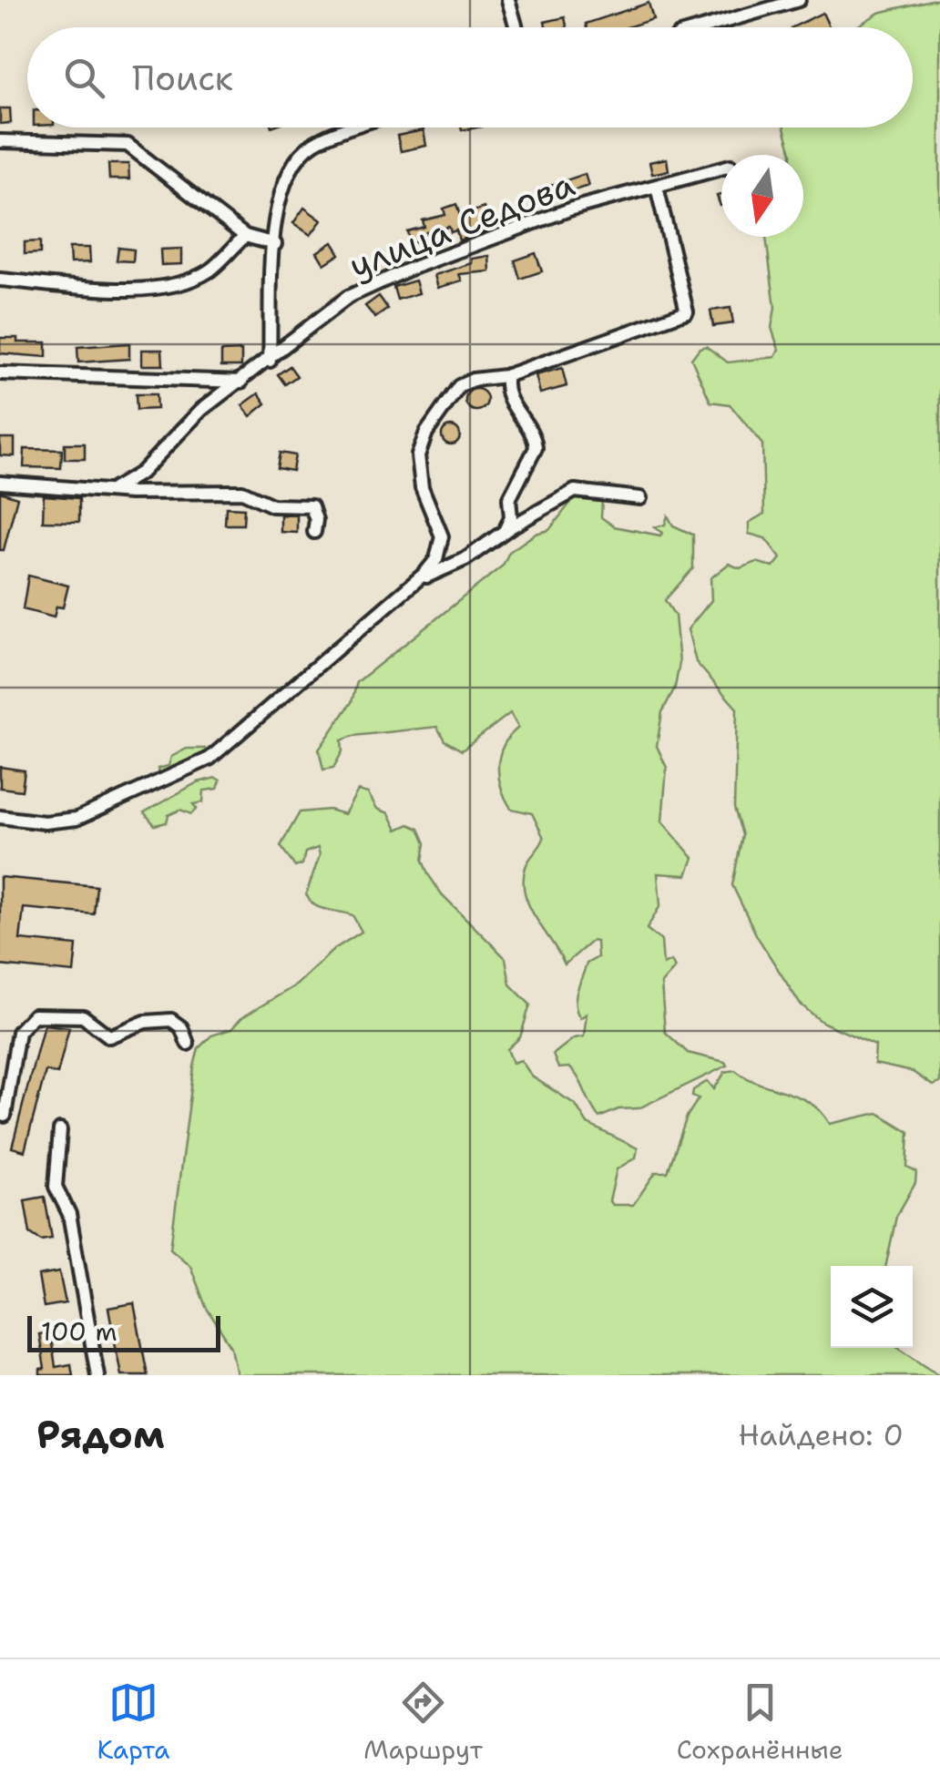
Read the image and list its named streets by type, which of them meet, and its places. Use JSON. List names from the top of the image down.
{
  "streets": {
    "street": ["улица Седова"]
  },
  "scale_bar": "100 m",
  "north": "bottom",
  "page": {
    "search": "Поиск",
    "scale": "100 m",
    "heading": ["Рядом", "Найдено: 0"],
    "nav": ["Карта", "Маршрут", "Сохранённые"]
  }
}
